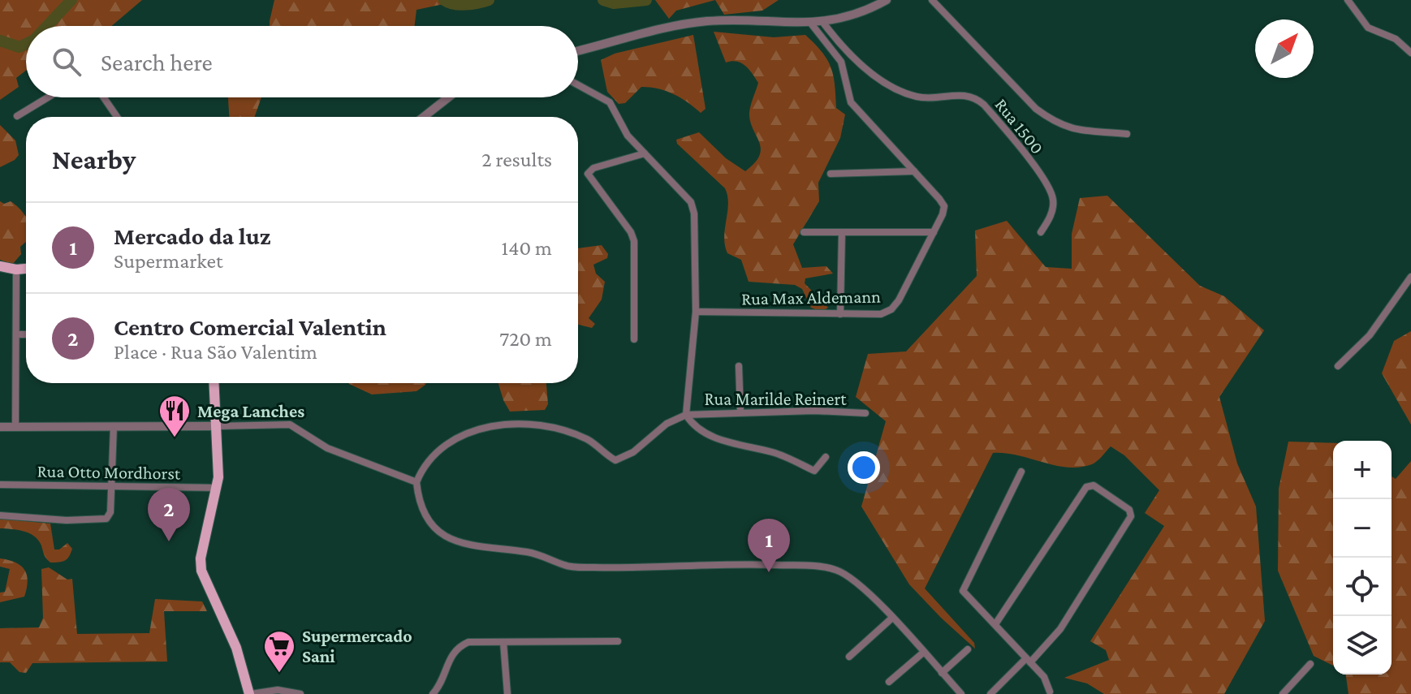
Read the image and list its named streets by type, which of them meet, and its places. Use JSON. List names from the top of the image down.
{
  "streets": {
    "street": [
      "Rua 1500",
      "Rua Max Aldemann",
      "Rua Marilde Reinert",
      "Rua Otto Mordhorst"
    ]
  },
  "places": {
    "restaurant": ["Mega Lanches"],
    "supermarket": ["Supermercado Sani"]
  },
  "north": "top right",
  "page": {
    "search": "Search here",
    "heading": ["Nearby", "2 results"],
    "list": [
      {
        "mark": "1",
        "name": "Mercado da luz",
        "note": "Supermarket",
        "value": "140 m"
      },
      {
        "mark": "2",
        "name": "Centro Comercial Valentin",
        "note": "Place · Rua São Valentim",
        "value": "720 m"
      }
    ],
    "map_buttons": ["+", "−"],
    "pins": ["2", "1"]
  }
}
